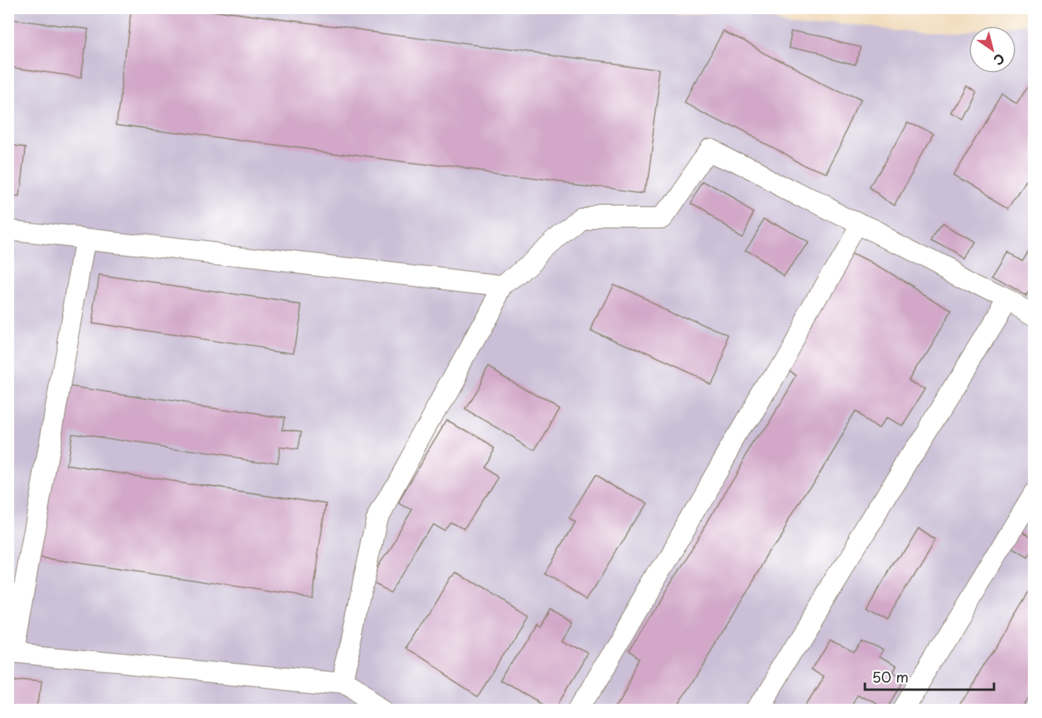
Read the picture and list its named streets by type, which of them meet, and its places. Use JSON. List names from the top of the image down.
{
  "scale_bar": "50 m",
  "north": "bottom right"
}
